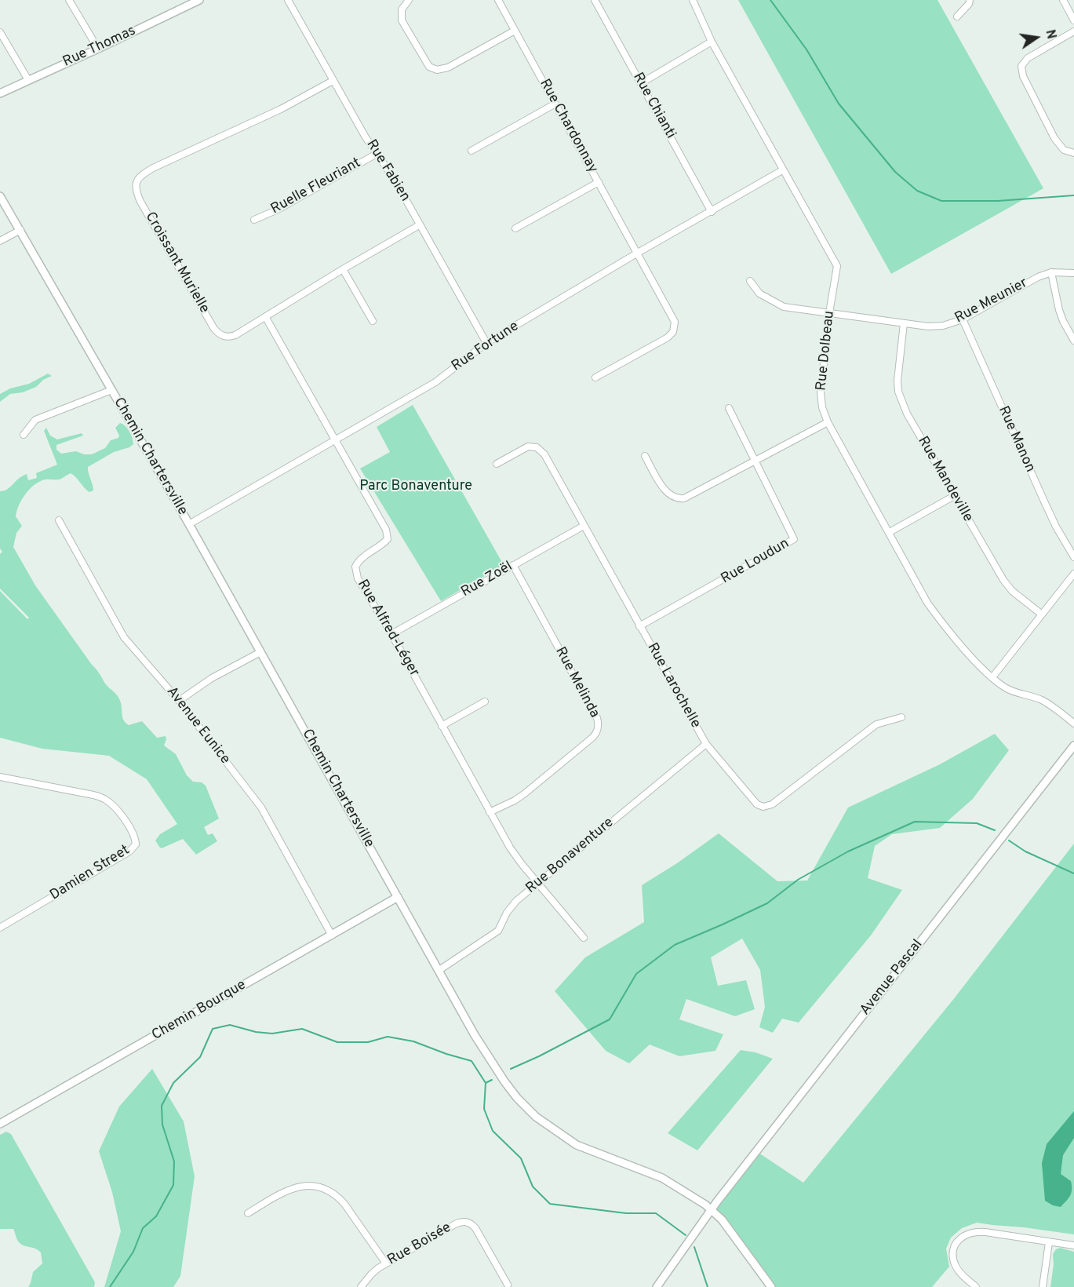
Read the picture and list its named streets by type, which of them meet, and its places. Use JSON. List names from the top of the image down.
{
  "streets": {
    "street": [
      "Rue Thomas",
      "Rue Chianti",
      "Rue Chardonnay",
      "Rue Fabien",
      "Ruelle Fleuriant",
      "Croissant Murielle",
      "Rue Meunier",
      "Rue Fortune",
      "Rue Dolbeau",
      "Rue Manon",
      "Chemin Chartersville",
      "Rue Mandeville",
      "Rue Loudun",
      "Rue Zoël",
      "Rue Alfred-Léger",
      "Rue Melinda",
      "Rue Larochelle",
      "Avenue Eunice",
      "Rue Bonaventure",
      "Damien Street",
      "Avenue Pascal",
      "Chemin Bourque",
      "Rue Boisée"
    ]
  },
  "crossings": [
    ["Rue Chianti", "Rue Fortune"],
    ["Rue Chardonnay", "Rue Fortune"],
    ["Rue Fabien", "Ruelle Fleuriant"],
    ["Rue Fabien", "Croissant Murielle"],
    ["Rue Fabien", "Rue Fortune"],
    ["Croissant Murielle", "Rue Alfred-Léger"],
    ["Rue Meunier", "Rue Dolbeau"],
    ["Rue Meunier", "Rue Manon"],
    ["Rue Meunier", "Rue Mandeville"],
    ["Rue Fortune", "Rue Dolbeau"],
    ["Rue Fortune", "Chemin Chartersville"],
    ["Rue Fortune", "Rue Alfred-Léger"],
    ["Chemin Chartersville", "Rue Bonaventure"],
    ["Chemin Chartersville", "Avenue Pascal"],
    ["Chemin Chartersville", "Chemin Bourque"],
    ["Rue Loudun", "Rue Larochelle"],
    ["Rue Zoël", "Rue Alfred-Léger"],
    ["Rue Zoël", "Rue Melinda"],
    ["Rue Zoël", "Rue Larochelle"],
    ["Rue Alfred-Léger", "Rue Melinda"],
    ["Rue Alfred-Léger", "Rue Bonaventure"],
    ["Rue Larochelle", "Rue Bonaventure"],
    ["Avenue Eunice", "Chemin Bourque"]
  ],
  "parks": ["Parc Bonaventure"],
  "north": "right"
}
